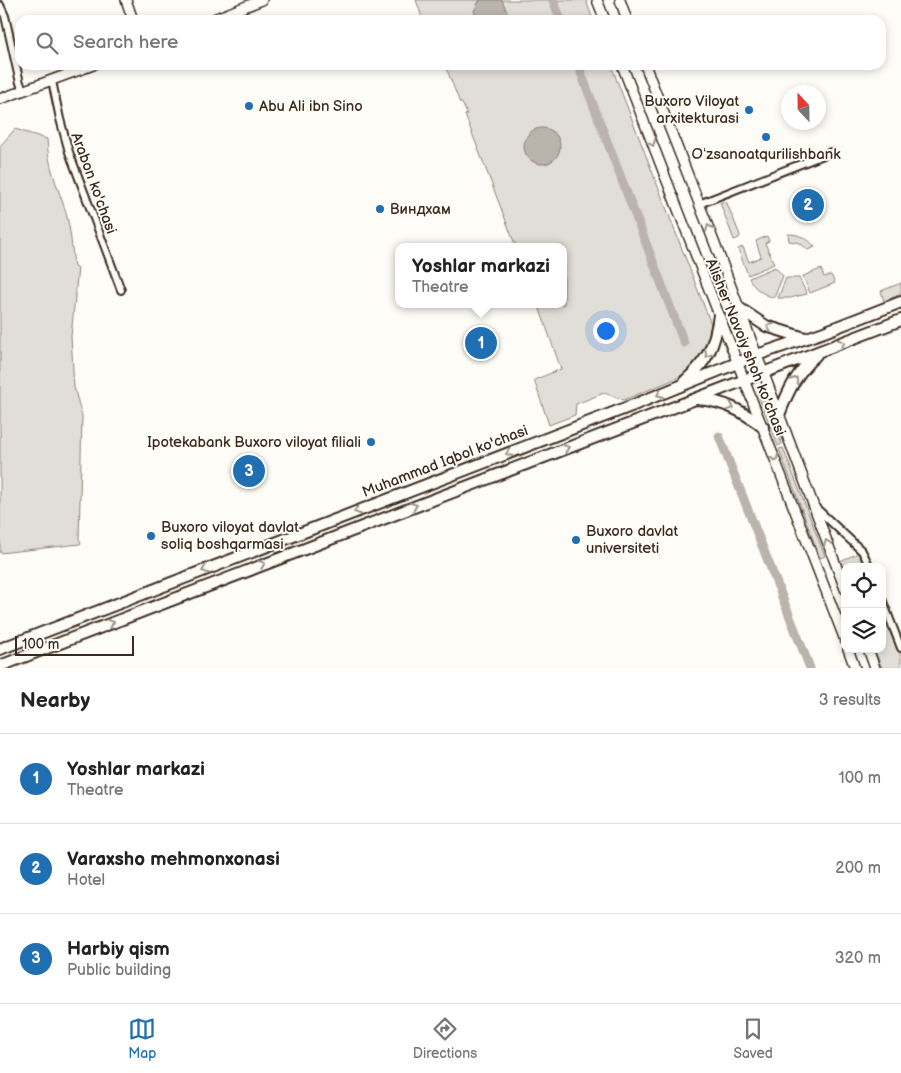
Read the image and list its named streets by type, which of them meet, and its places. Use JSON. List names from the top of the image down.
{
  "streets": {
    "main road": ["Alisher Navoiy shoh ko'chasi", "Muhammad Iqbol ko'chasi"],
    "street": ["Arabon ko'chasi"]
  },
  "crossings": [
    ["Alisher Navoiy shoh ko'chasi", "Muhammad Iqbol ko'chasi"]
  ],
  "places": [
    "Abu Ali ibn Sino",
    "Buxoro Viloyat arxitekturasi",
    "Oʻzsanoatqurilishbank",
    "Виндхам",
    "Ipotekabank Buxoro viloyat filiali",
    "Buxoro viloyat davlat soliq boshqarmasi",
    "Buxoro davlat universiteti"
  ],
  "scale_bar": "100 m",
  "north": "top",
  "page": {
    "search": "Search here",
    "pins": ["2", "1", "3"],
    "popup": ["Yoshlar markazi", "Theatre"],
    "scale": "100 m",
    "heading": ["Nearby", "3 results"],
    "list": [
      {
        "mark": "1",
        "name": "Yoshlar markazi",
        "note": "Theatre",
        "value": "100 m"
      },
      {
        "mark": "2",
        "name": "Varaxsho mehmonxonasi",
        "note": "Hotel",
        "value": "200 m"
      },
      {
        "mark": "3",
        "name": "Harbiy qism",
        "note": "Public building",
        "value": "320 m"
      }
    ],
    "nav": ["Map", "Directions", "Saved"]
  }
}
